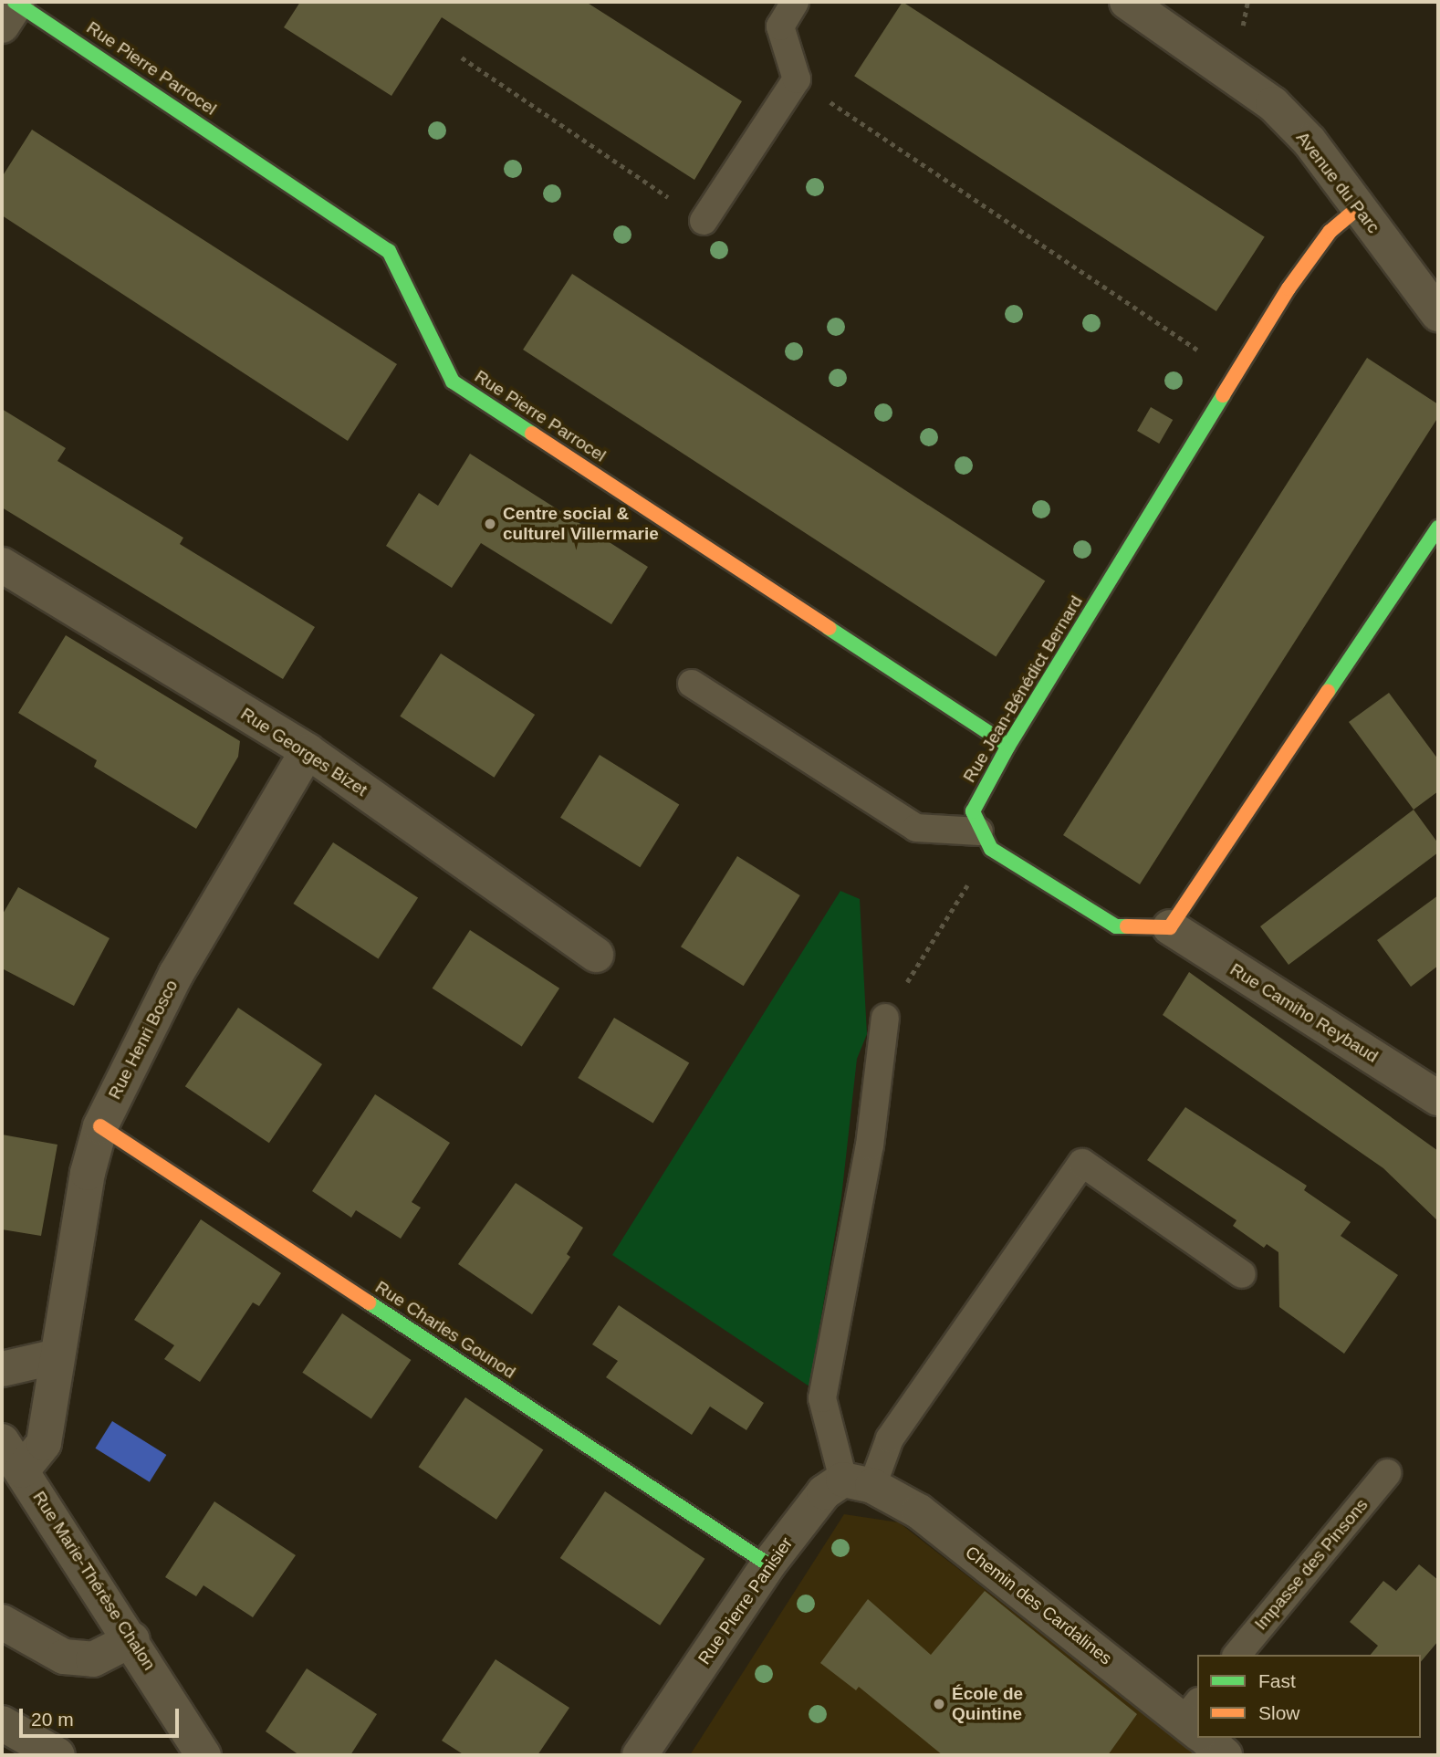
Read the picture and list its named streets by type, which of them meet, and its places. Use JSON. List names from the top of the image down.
{
  "streets": {
    "street": [
      "Rue Pierre Parrocel",
      "Avenue du Parc",
      "Rue Jean-Bénédict Bernard",
      "Rue Georges Bizet",
      "Rue Camiho Reybaud",
      "Rue Henri Bosco",
      "Rue Charles Gounod",
      "Rue Marie-Thérèse Chalon",
      "Rue Pierre Panisier",
      "Chemin des Cardalines"
    ],
    "lane": ["Impasse des Pinsons"]
  },
  "crossings": [
    ["Rue Pierre Parrocel", "Rue Jean-Bénédict Bernard"],
    ["Avenue du Parc", "Rue Jean-Bénédict Bernard"],
    ["Rue Georges Bizet", "Rue Henri Bosco"],
    ["Rue Henri Bosco", "Rue Charles Gounod"],
    ["Rue Henri Bosco", "Rue Marie-Thérèse Chalon"],
    ["Rue Charles Gounod", "Rue Pierre Panisier"],
    ["Rue Pierre Panisier", "Chemin des Cardalines"]
  ],
  "places": ["Centre social & culturel Villermarie", "École de Quintine"],
  "legend": ["Fast", "Slow"],
  "scale_bar": "20 m"
}
